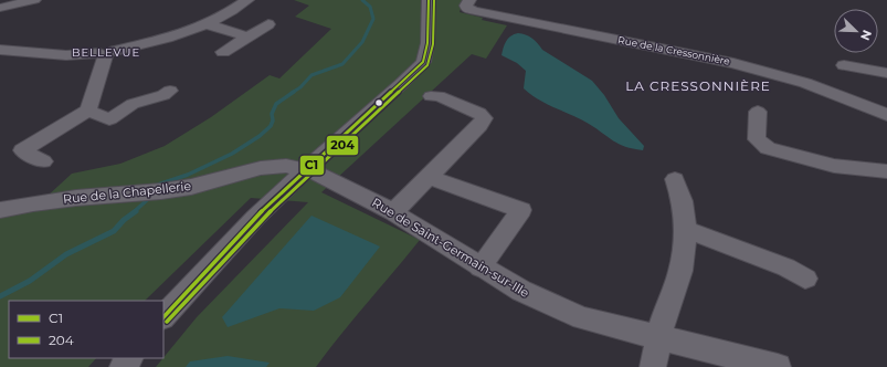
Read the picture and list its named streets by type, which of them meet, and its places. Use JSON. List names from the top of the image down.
{
  "streets": {
    "street": ["Rue de la Cressonnière", "Rue de la Chapellerie", "Rue de Saint-Germain-sur-Ille"]
  },
  "crossings": [
    ["Rue de la Chapellerie", "Rue de Saint-Germain-sur-Ille"]
  ],
  "districts": ["BELLEVUE", "LA CRESSONNIÈRE"],
  "lines": ["transit line C1", "transit line 204"],
  "legend": ["C1", "204"],
  "north": "bottom right"
}
